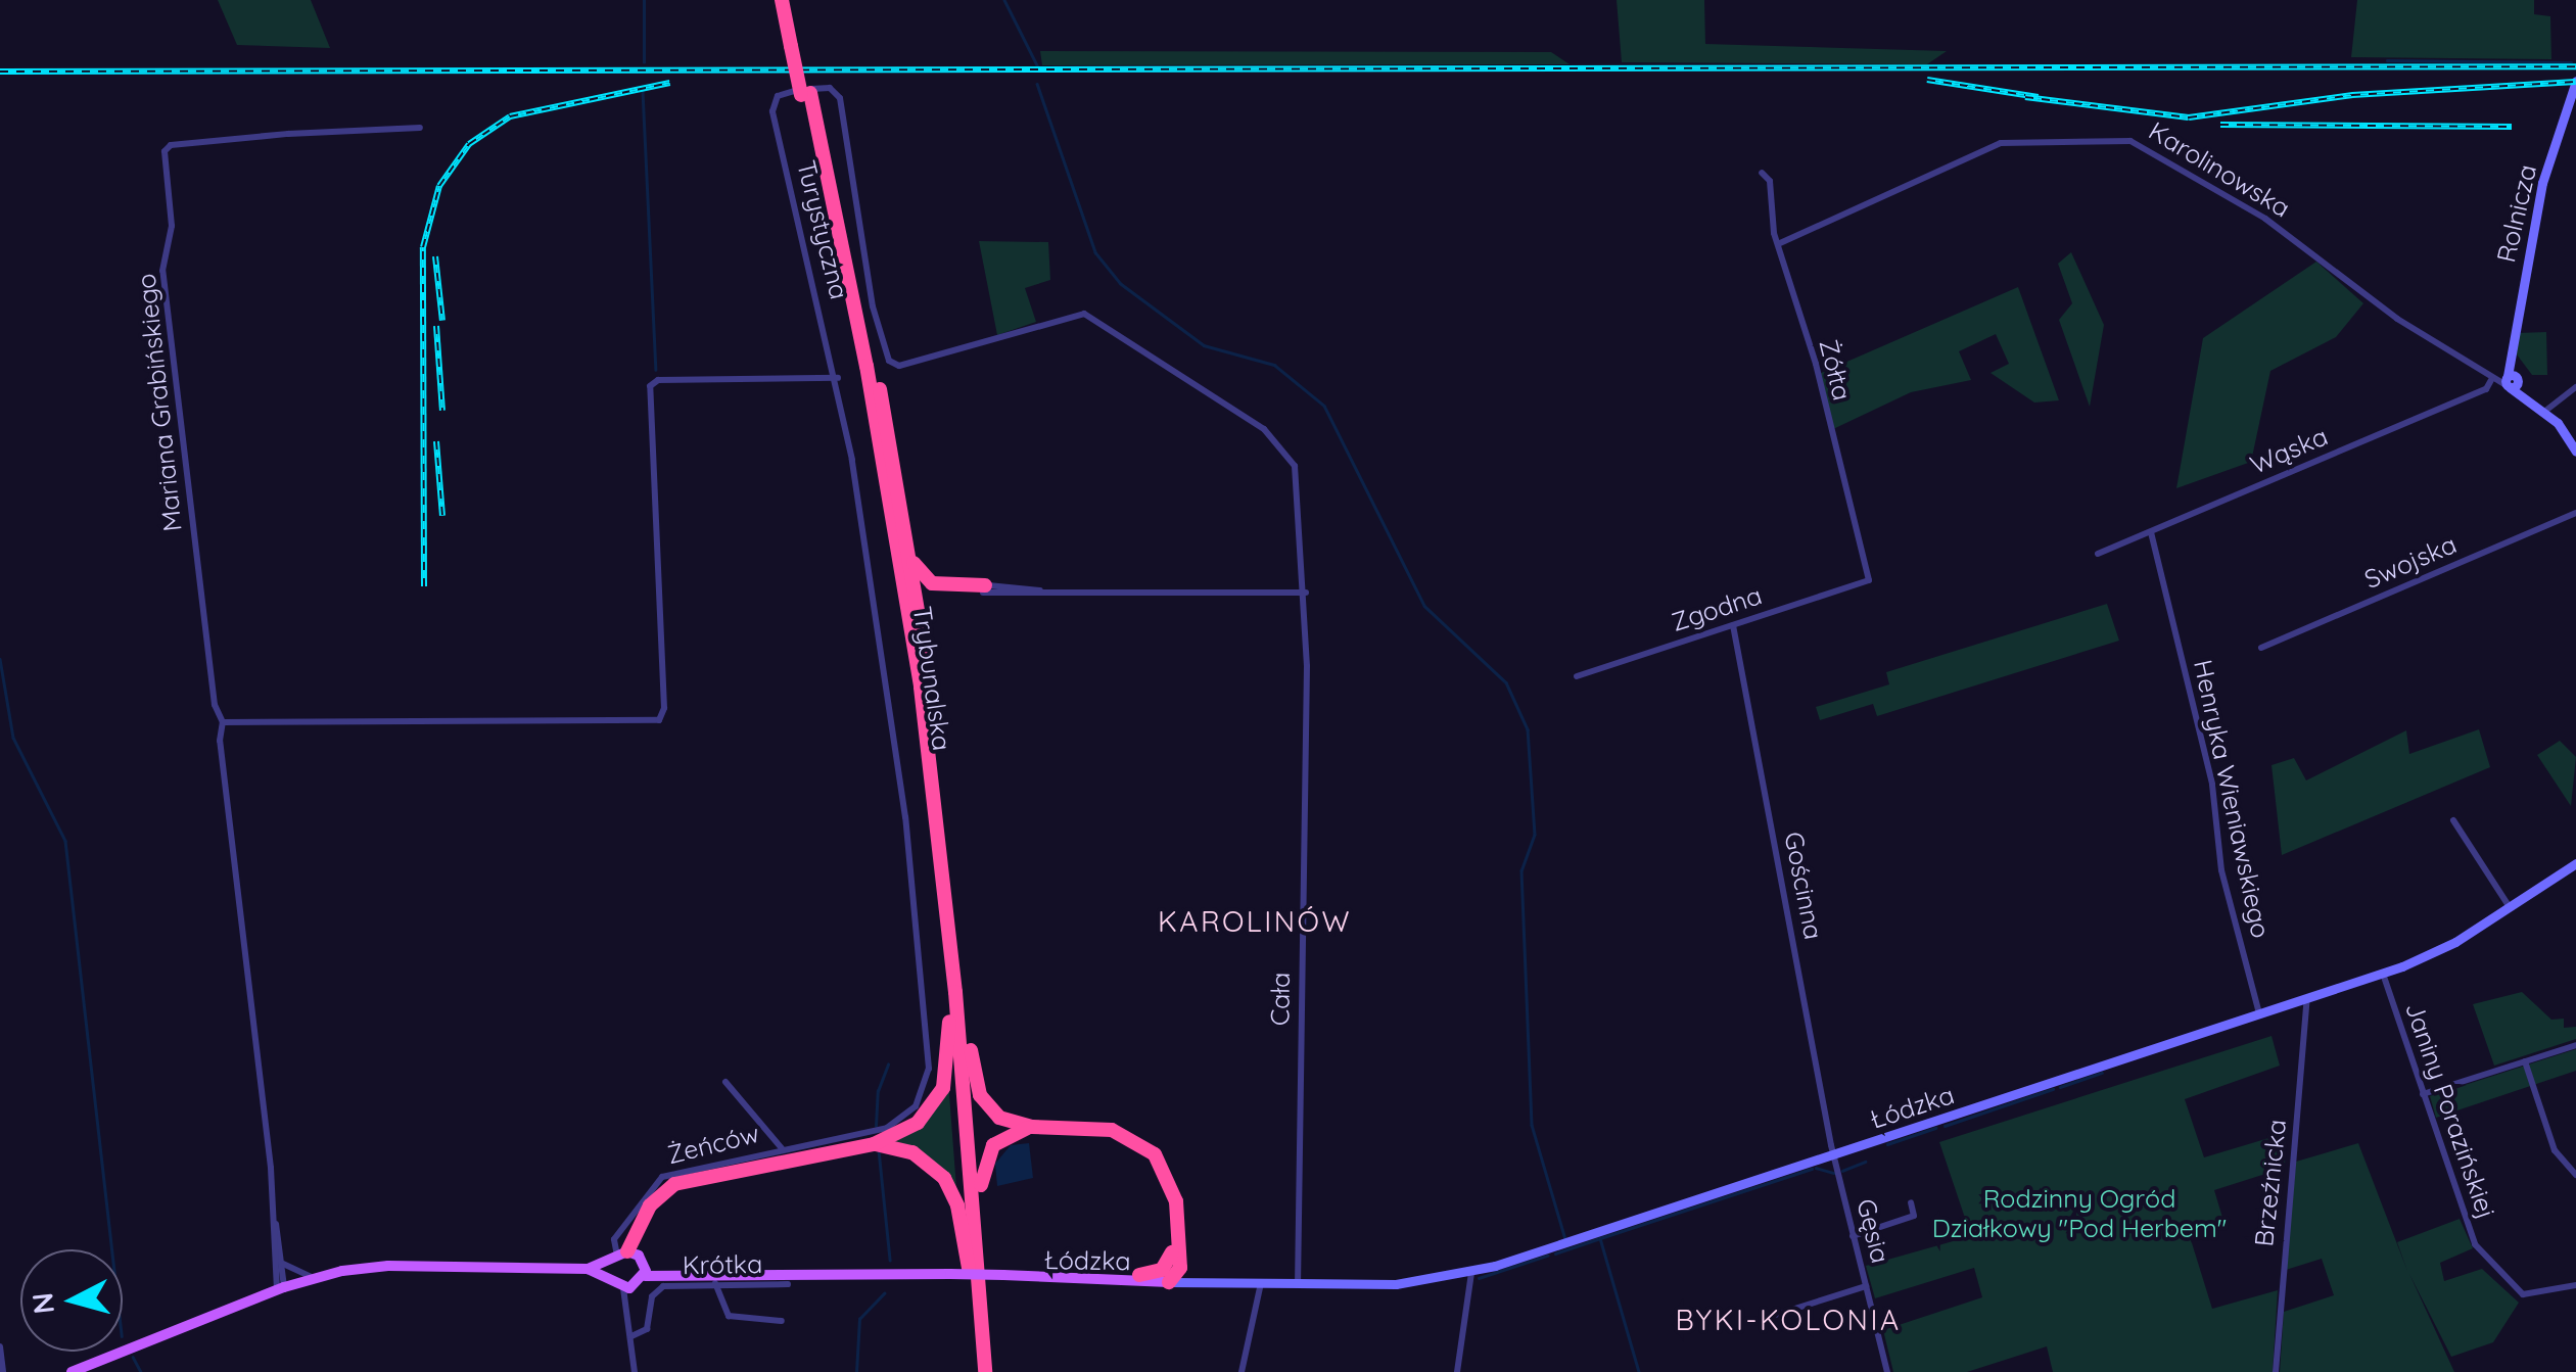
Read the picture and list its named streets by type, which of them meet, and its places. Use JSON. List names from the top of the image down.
{
  "streets": {
    "highway": ["Trybunalska"],
    "main road": ["Rolnicza", "Łódzka"],
    "street": [
      "Karolinowska",
      "Turystyczna",
      "Żółta",
      "Mariana Grabińskiego",
      "Wąska",
      "Swojska",
      "Zgodna",
      "Henryka Wieniawskiego",
      "Gościnna",
      "Cała",
      "Janiny Porazińskiej",
      "Żeńców",
      "Brzeźnicka",
      "Gęsia",
      "Krótka"
    ]
  },
  "crossings": [
    ["Karolinowska", "Żółta"],
    ["Karolinowska", "Wąska"],
    ["Turystyczna", "Cała"],
    ["Żółta", "Zgodna"],
    ["Wąska", "Henryka Wieniawskiego"],
    ["Zgodna", "Gościnna"],
    ["Henryka Wieniawskiego", "Łódzka"],
    ["Gościnna", "Łódzka"],
    ["Gościnna", "Gęsia"],
    ["Cała", "Łódzka"],
    ["Łódzka", "Janiny Porazińskiej"],
    ["Łódzka", "Żeńców"],
    ["Łódzka", "Brzeźnicka"],
    ["Łódzka", "Gęsia"]
  ],
  "districts": ["KAROLINÓW", "BYKI-KOLONIA"],
  "parks": ["Rodzinny Ogród Działkowy \"Pod Herbem\""],
  "north": "left"
}
